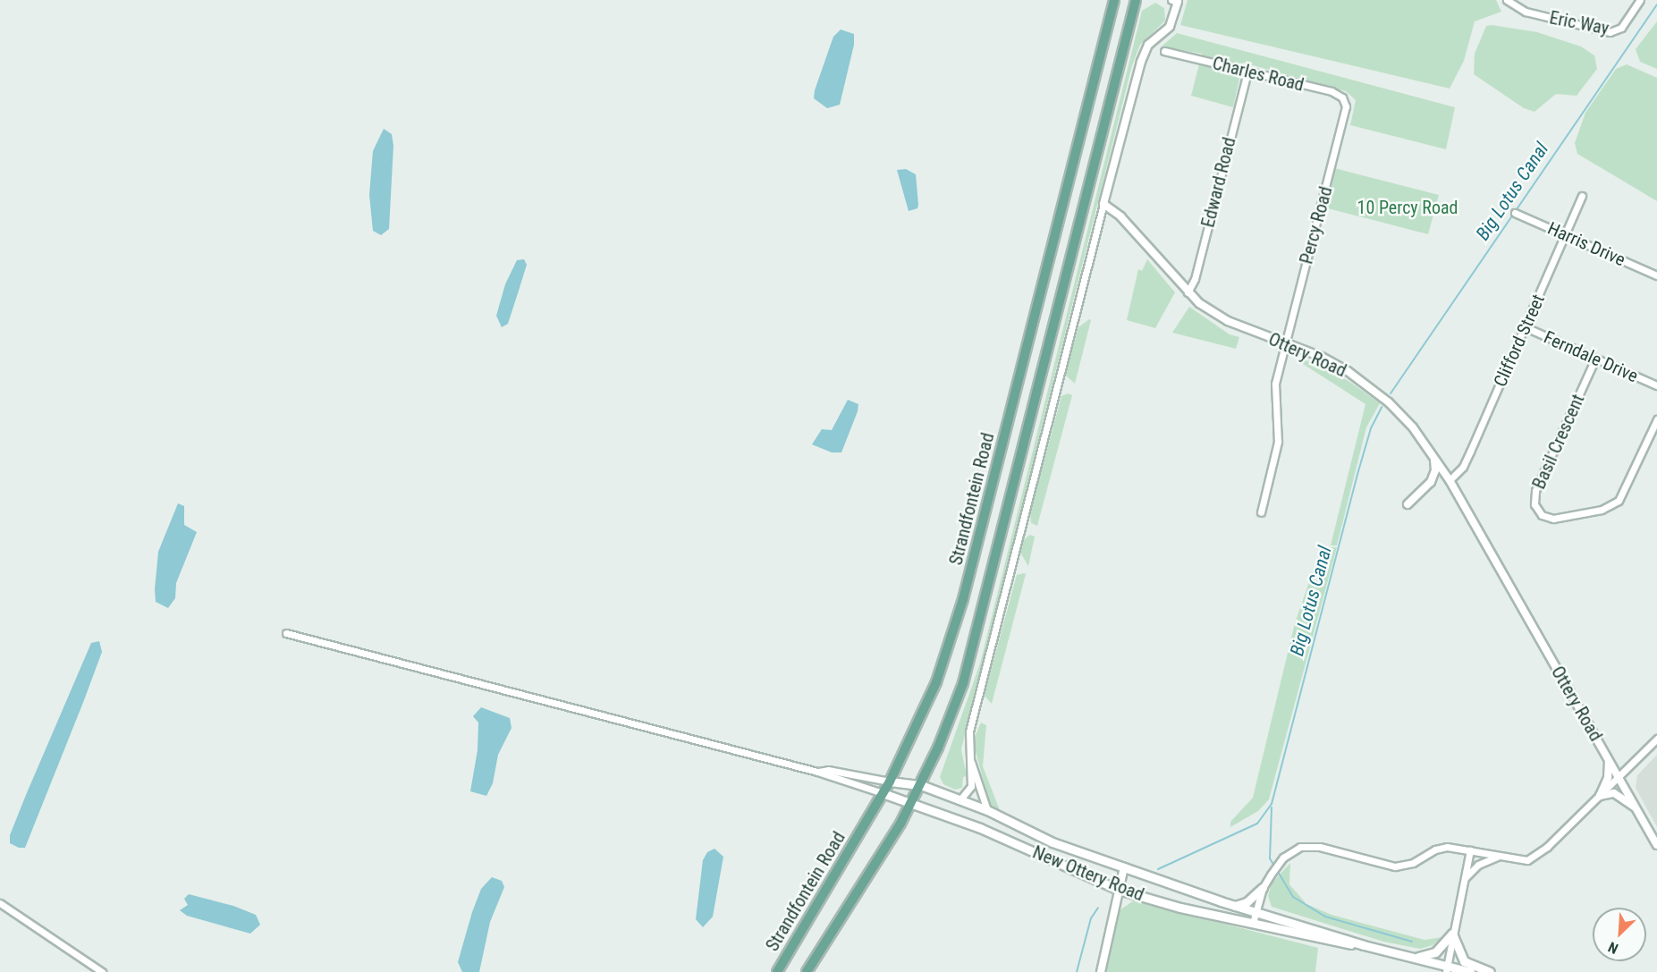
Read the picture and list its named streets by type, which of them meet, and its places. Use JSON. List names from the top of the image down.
{
  "streets": {
    "main road": ["Strandfontein Road", "New Ottery Road"],
    "street": [
      "Eric Way",
      "Charles Road",
      "Edward Road",
      "Percy Road",
      "Harris Drive",
      "Clifford Street",
      "Ottery Road",
      "Ferndale Drive",
      "Basil Crescent"
    ]
  },
  "crossings": [
    ["Charles Road", "Edward Road"],
    ["Charles Road", "Percy Road"],
    ["Edward Road", "Ottery Road"],
    ["Percy Road", "Ottery Road"],
    ["Harris Drive", "Clifford Street"],
    ["Clifford Street", "Ottery Road"],
    ["Clifford Street", "Ferndale Drive"],
    ["Ferndale Drive", "Basil Crescent"],
    ["Strandfontein Road", "New Ottery Road"]
  ],
  "water": ["Big Lotus Canal"],
  "parks": ["10 Percy Road"],
  "north": "bottom left"
}
